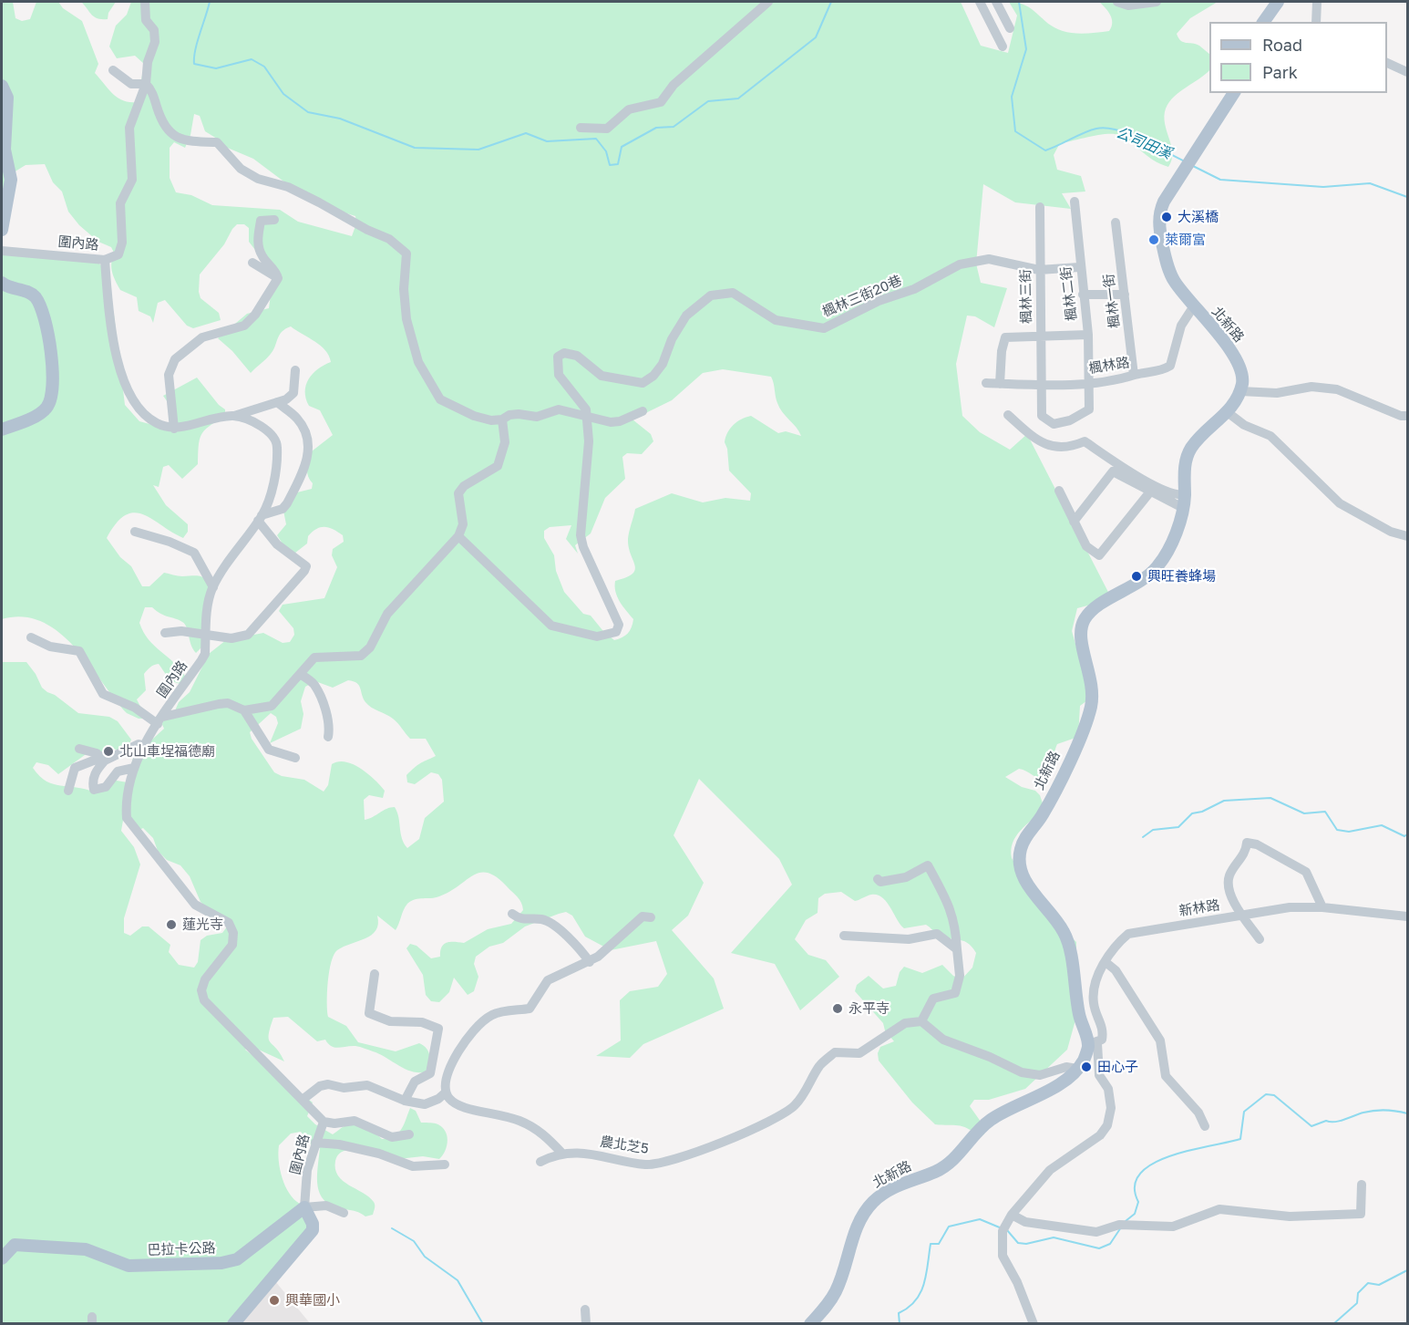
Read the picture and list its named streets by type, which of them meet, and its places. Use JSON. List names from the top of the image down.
{
  "streets": {
    "main road": ["北新路", "巴拉卡公路"],
    "street": [
      "圍內路",
      "楓林二街",
      "楓林三街20巷",
      "楓林三街",
      "楓林一街",
      "楓林路",
      "新林路",
      "農北芝5"
    ]
  },
  "crossings": [
    ["圍內路", "巴拉卡公路"],
    ["楓林二街", "楓林三街"],
    ["楓林二街", "楓林路"],
    ["楓林三街20巷", "楓林三街"],
    ["楓林三街", "楓林路"],
    ["楓林一街", "楓林路"],
    ["北新路", "楓林路"],
    ["北新路", "新林路"]
  ],
  "water": ["公司田溪"],
  "places": [
    "大溪橋",
    "萊爾富",
    "興旺養蜂場",
    "北山車埕福德廟",
    "蓮光寺",
    "永平寺",
    "田心子",
    "興華國小"
  ],
  "legend": ["Road", "Park"]
}
